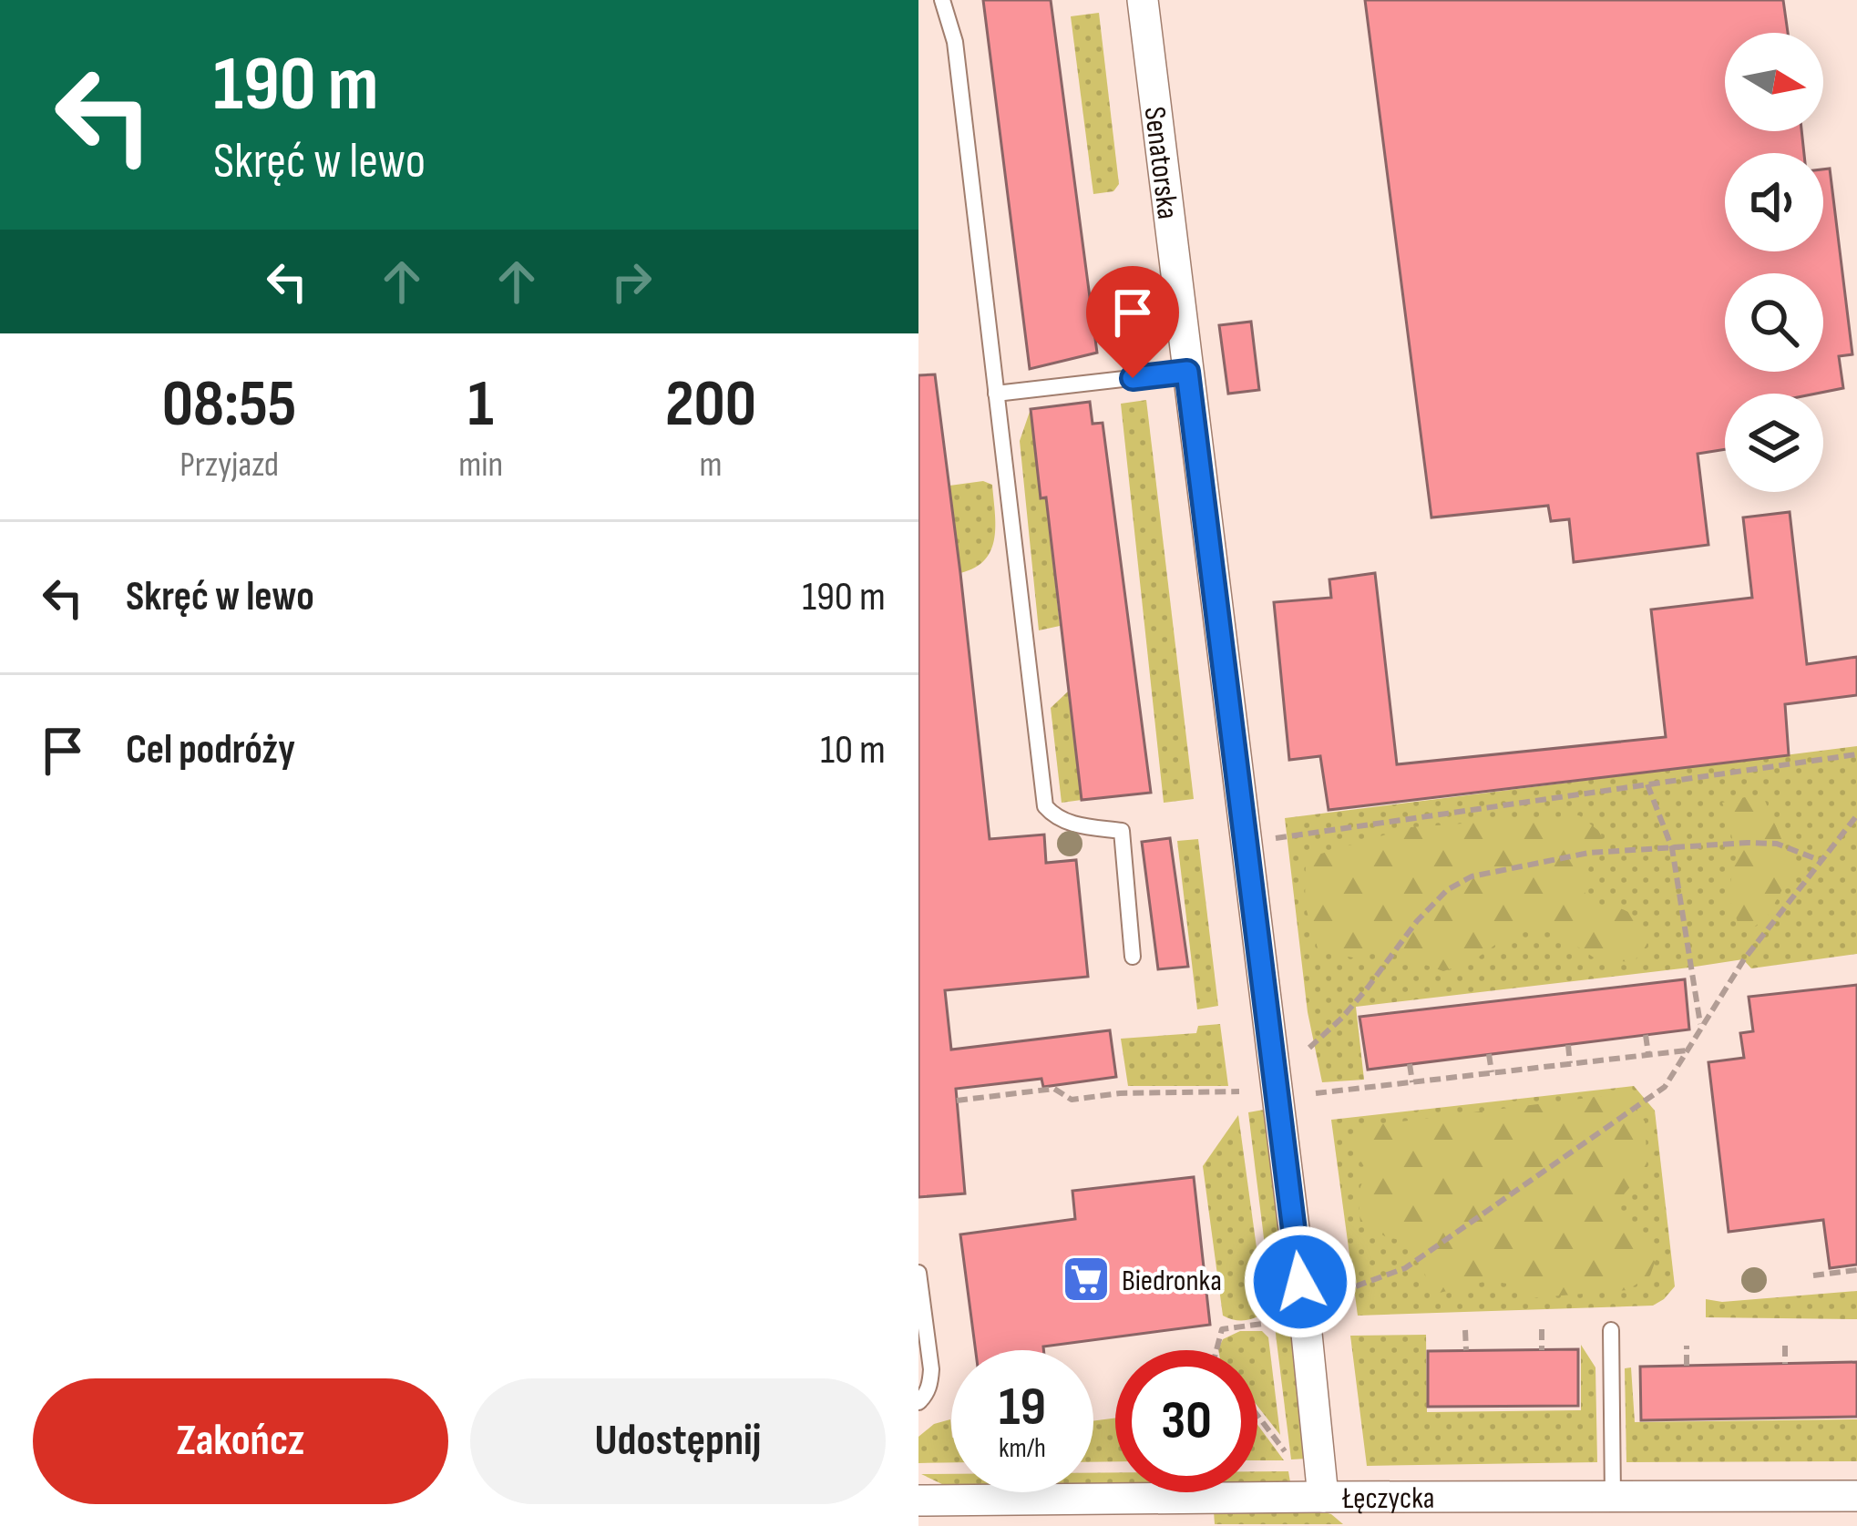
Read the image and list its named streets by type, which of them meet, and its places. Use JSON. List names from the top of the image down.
{
  "streets": {
    "street": ["Senatorska", "Łęczycka"]
  },
  "crossings": [
    ["Senatorska", "Łęczycka"]
  ],
  "places": {
    "supermarket": ["Biedronka"]
  },
  "north": "right",
  "page": {
    "turn": ["190 m", "Skręć w lewo"],
    "eta": [
      "08:55",
      "Przyjazd",
      "1",
      "min",
      "200",
      "m"
    ],
    "list": [
      {
        "name": "Skręć w lewo",
        "value": "190 m"
      },
      {
        "name": "Cel podróży",
        "value": "10 m"
      }
    ],
    "speed": "19 km/h",
    "limit": "30",
    "buttons": ["Zakończ", "Udostępnij"]
  }
}
